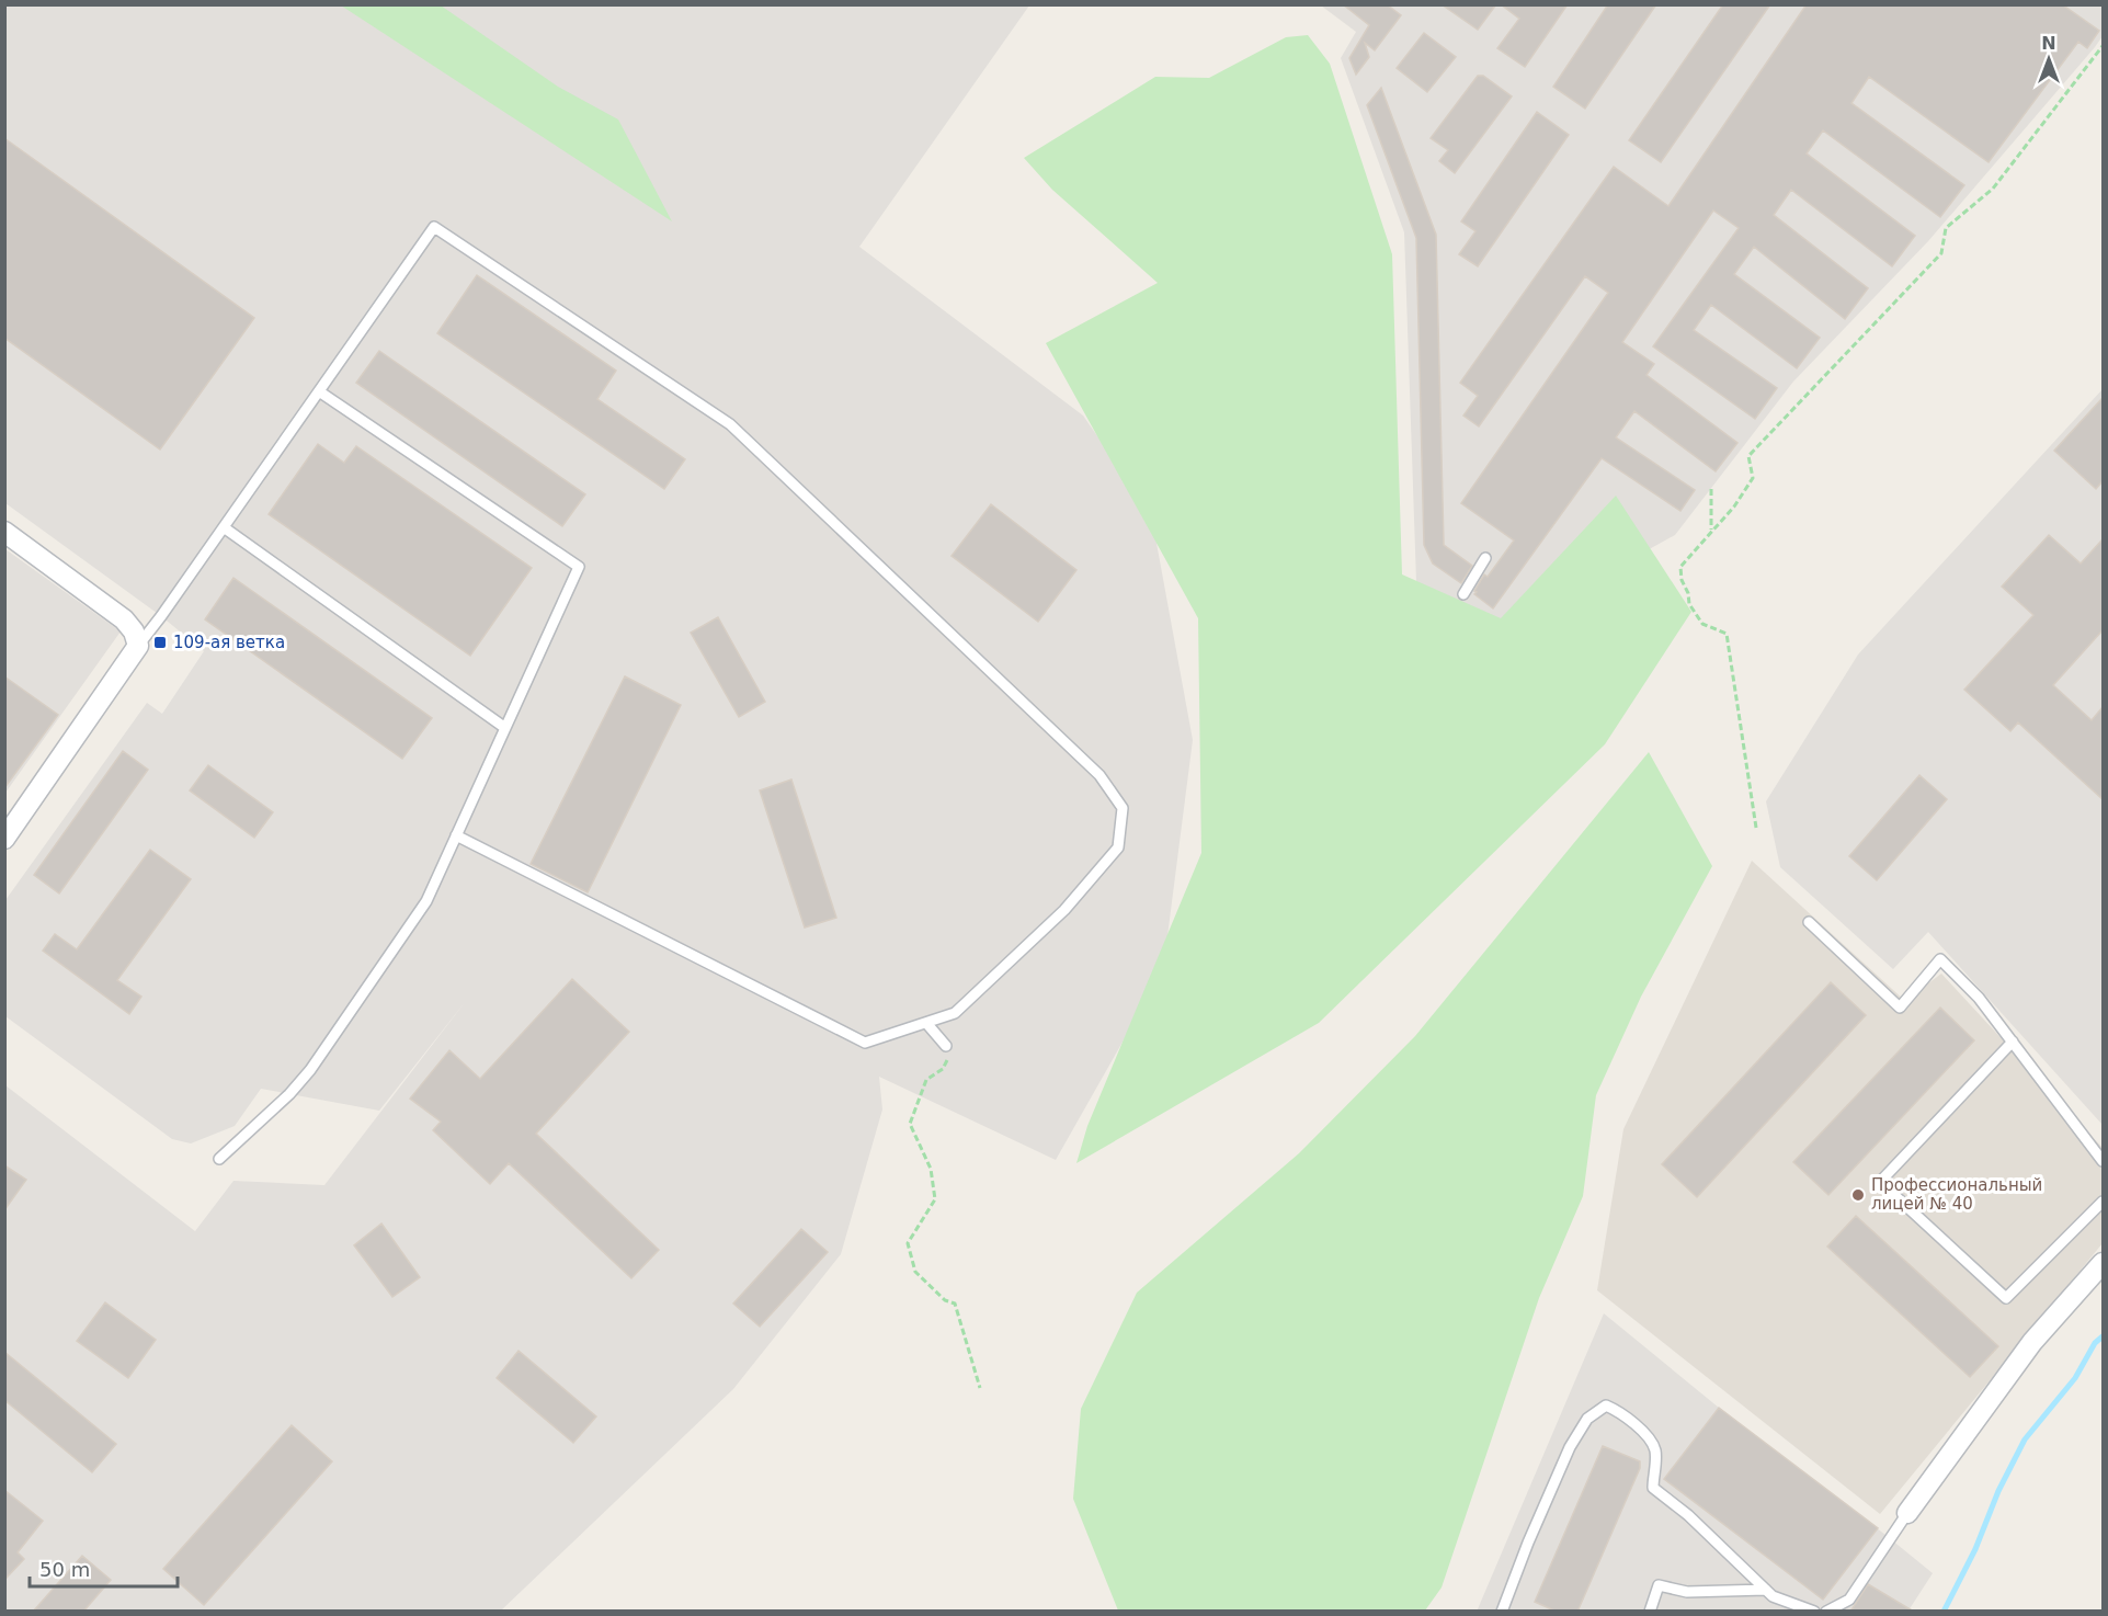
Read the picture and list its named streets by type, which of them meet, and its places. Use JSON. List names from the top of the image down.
{
  "places": {
    "transit": ["109-ая ветка"],
    "other": ["Профессиональный лицей № 40"]
  },
  "scale_bar": "50 m",
  "north": "top"
}
